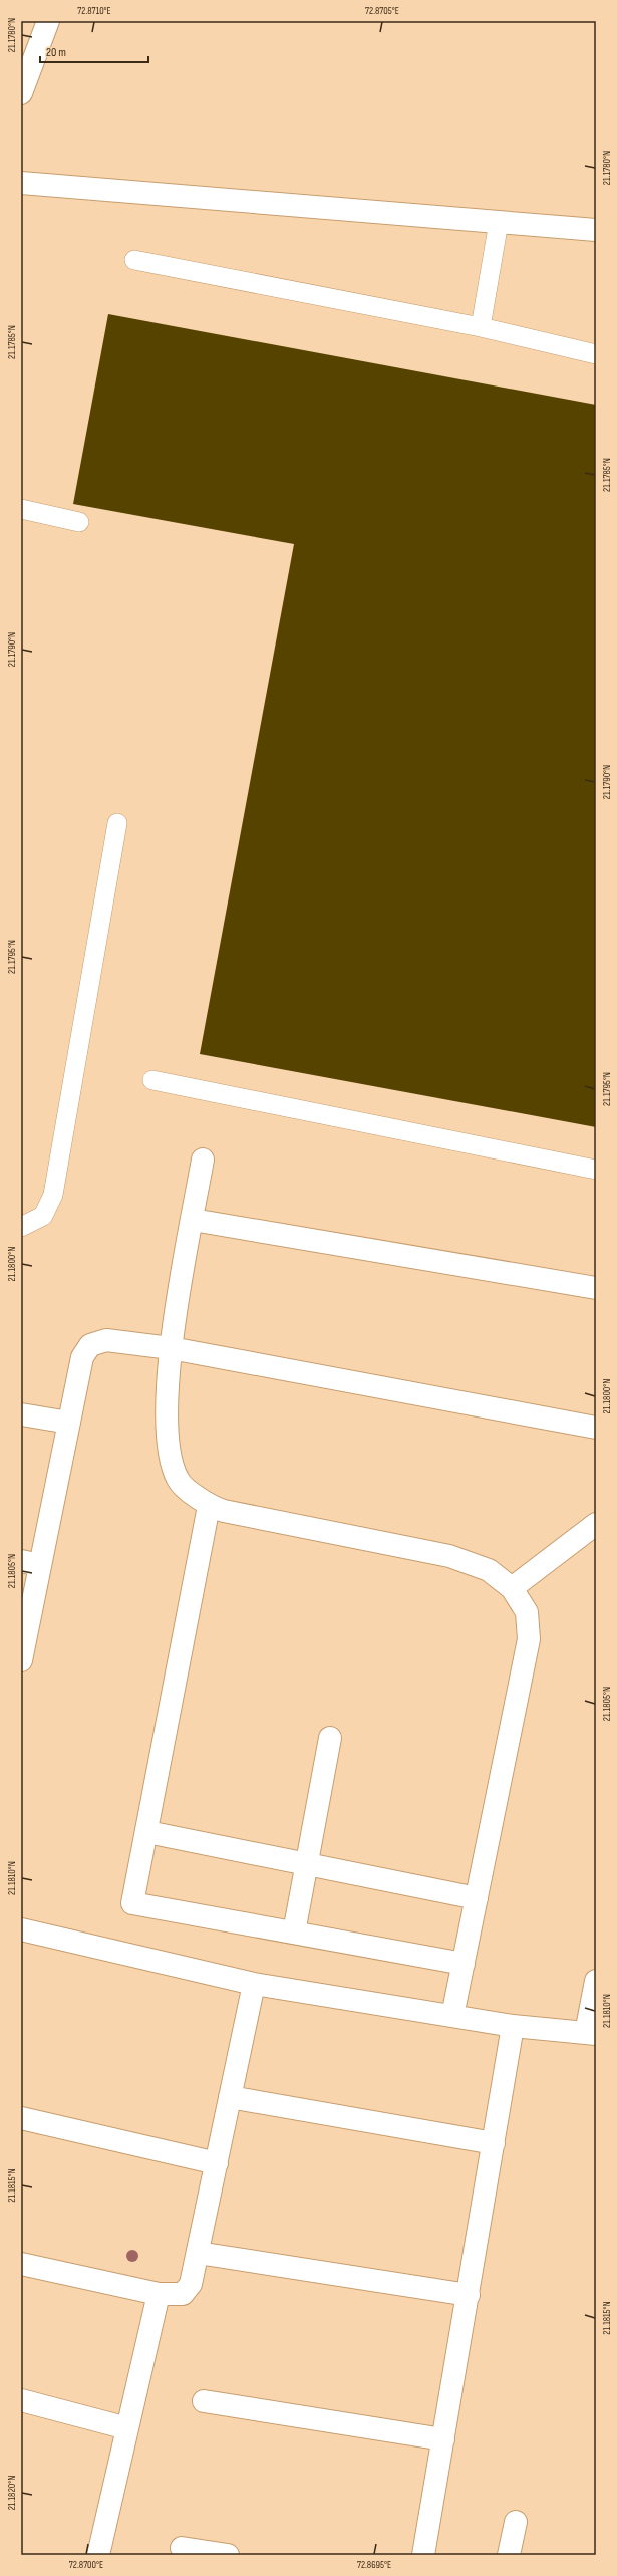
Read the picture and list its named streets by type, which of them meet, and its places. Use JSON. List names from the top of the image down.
{
  "scale_bar": "20 m",
  "coordinates": [
    "72.8710°E",
    "72.8705°E",
    "21.1780°N",
    "21.1785°N",
    "21.1790°N",
    "21.1795°N",
    "21.1800°N",
    "21.1805°N",
    "21.1810°N",
    "21.1815°N",
    "21.1820°N",
    "72.8700°E",
    "72.8695°E"
  ]
}
